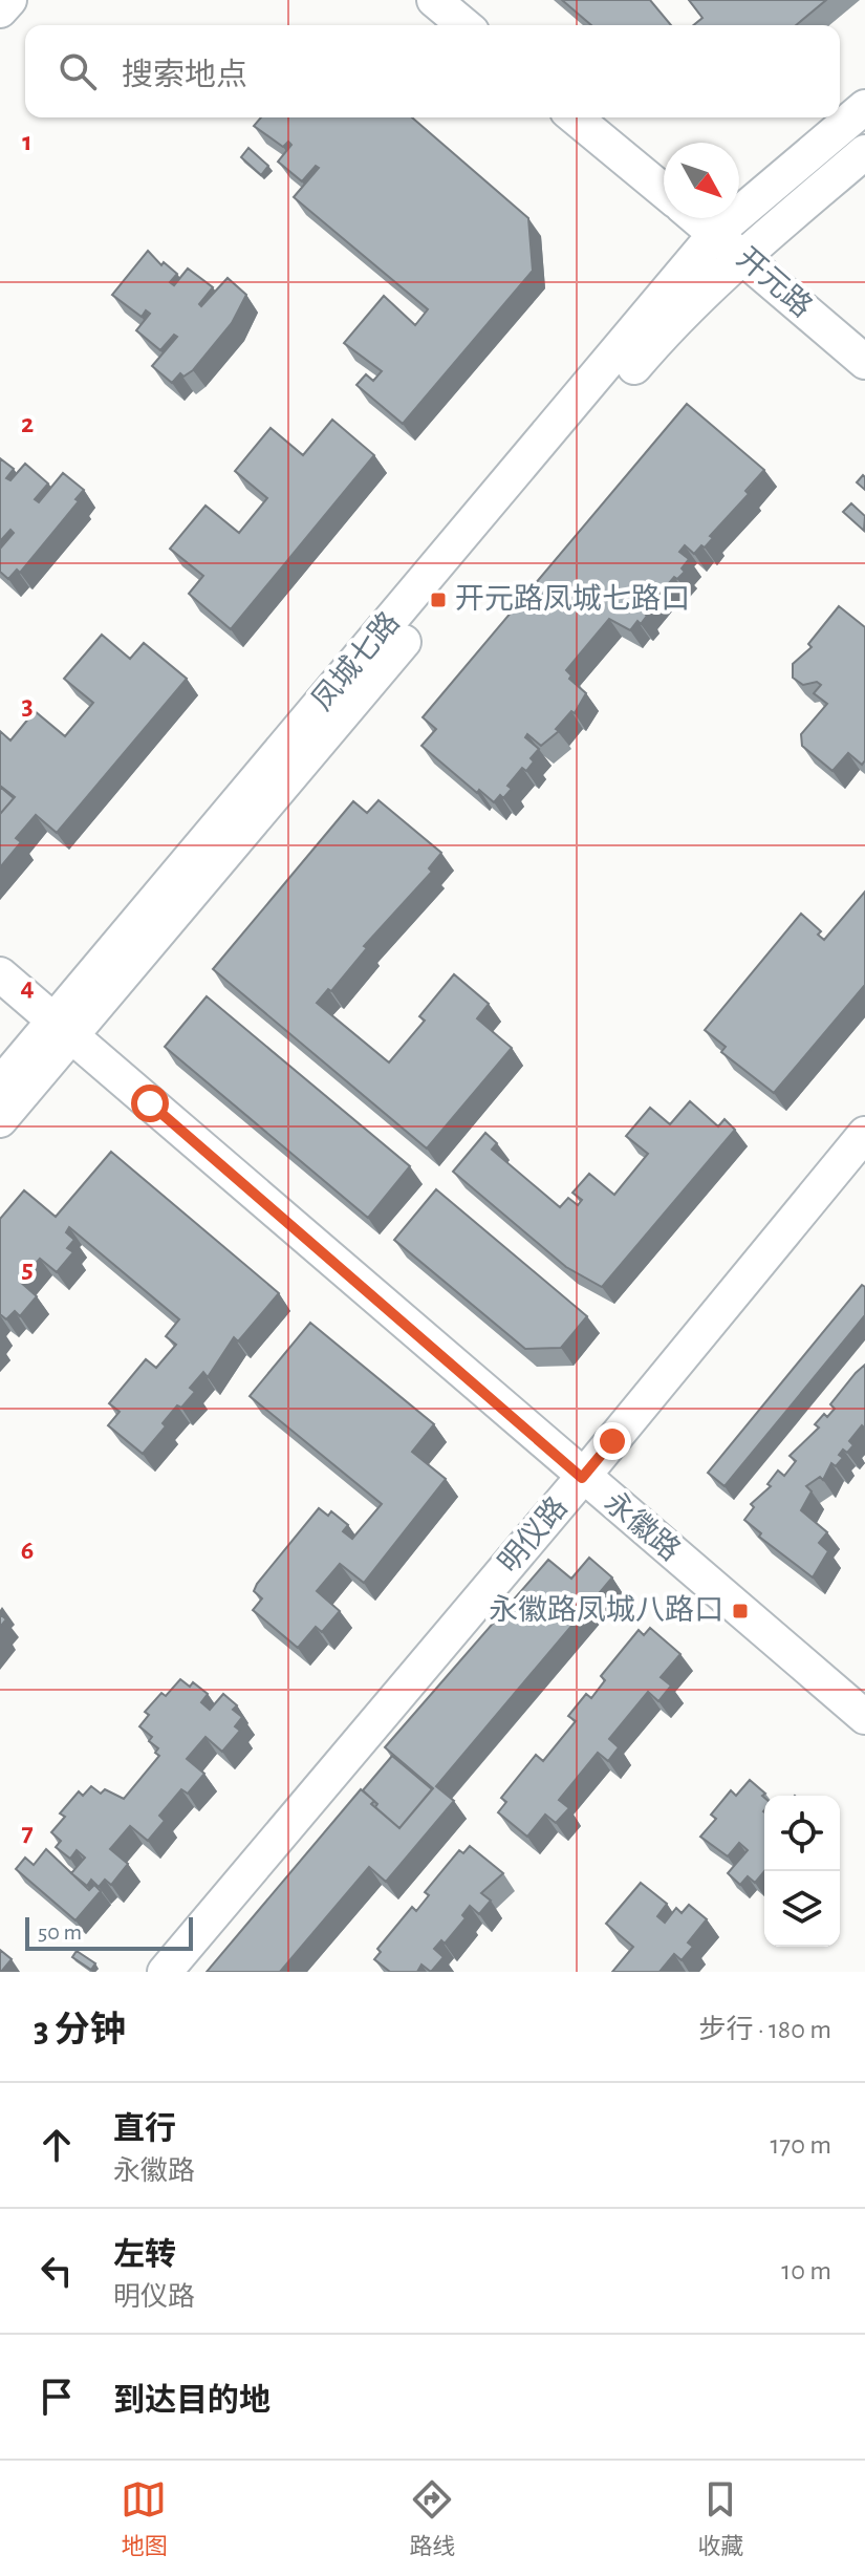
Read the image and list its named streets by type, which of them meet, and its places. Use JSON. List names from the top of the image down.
{
  "streets": {
    "street": [
      "开元路",
      "凤城七路",
      "永徽路",
      "明仪路"
    ]
  },
  "crossings": [
    ["开元路", "凤城七路"],
    ["凤城七路", "永徽路"],
    ["永徽路", "明仪路"]
  ],
  "places": {
    "transit": ["开元路凤城七路口", "永徽路凤城八路口"]
  },
  "scale_bar": "50 m",
  "north": "bottom right",
  "page": {
    "search": "搜索地点",
    "scale": "50 m",
    "heading": ["3 分钟", "步行 · 180 m"],
    "list": [
      ["直行", "永徽路", "170 m"],
      ["左转", "明仪路", "10 m"],
      "到达目的地"
    ],
    "nav": ["地图", "路线", "收藏"]
  },
  "grid": {
    "rows": [
      "1",
      "2",
      "3",
      "4",
      "5",
      "6",
      "7"
    ]
  }
}
